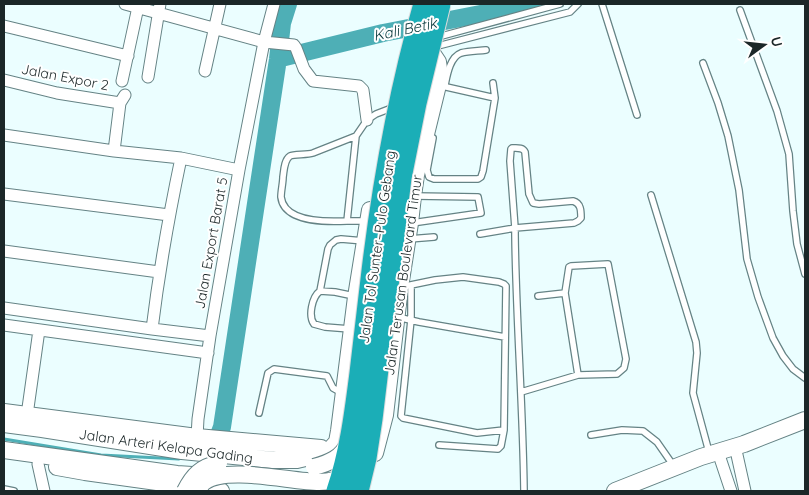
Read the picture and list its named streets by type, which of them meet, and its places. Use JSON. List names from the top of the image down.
{
  "streets": {
    "highway": ["Jalan Tol Sunter–Pulo Gebang"],
    "street": [
      "Jalan Expor 2",
      "Jalan Export Barat 5",
      "Jalan Terusan Boulevard Timur",
      "Jalan Arteri Kelapa Gading"
    ]
  },
  "crossings": [
    ["Jalan Expor 2", "Jalan Export Barat 5"],
    ["Jalan Export Barat 5", "Jalan Arteri Kelapa Gading"],
    ["Jalan Tol Sunter–Pulo Gebang", "Jalan Terusan Boulevard Timur"],
    ["Jalan Tol Sunter–Pulo Gebang", "Jalan Arteri Kelapa Gading"],
    ["Jalan Terusan Boulevard Timur", "Jalan Arteri Kelapa Gading"]
  ],
  "water": ["Kali Betik"],
  "north": "right"
}
